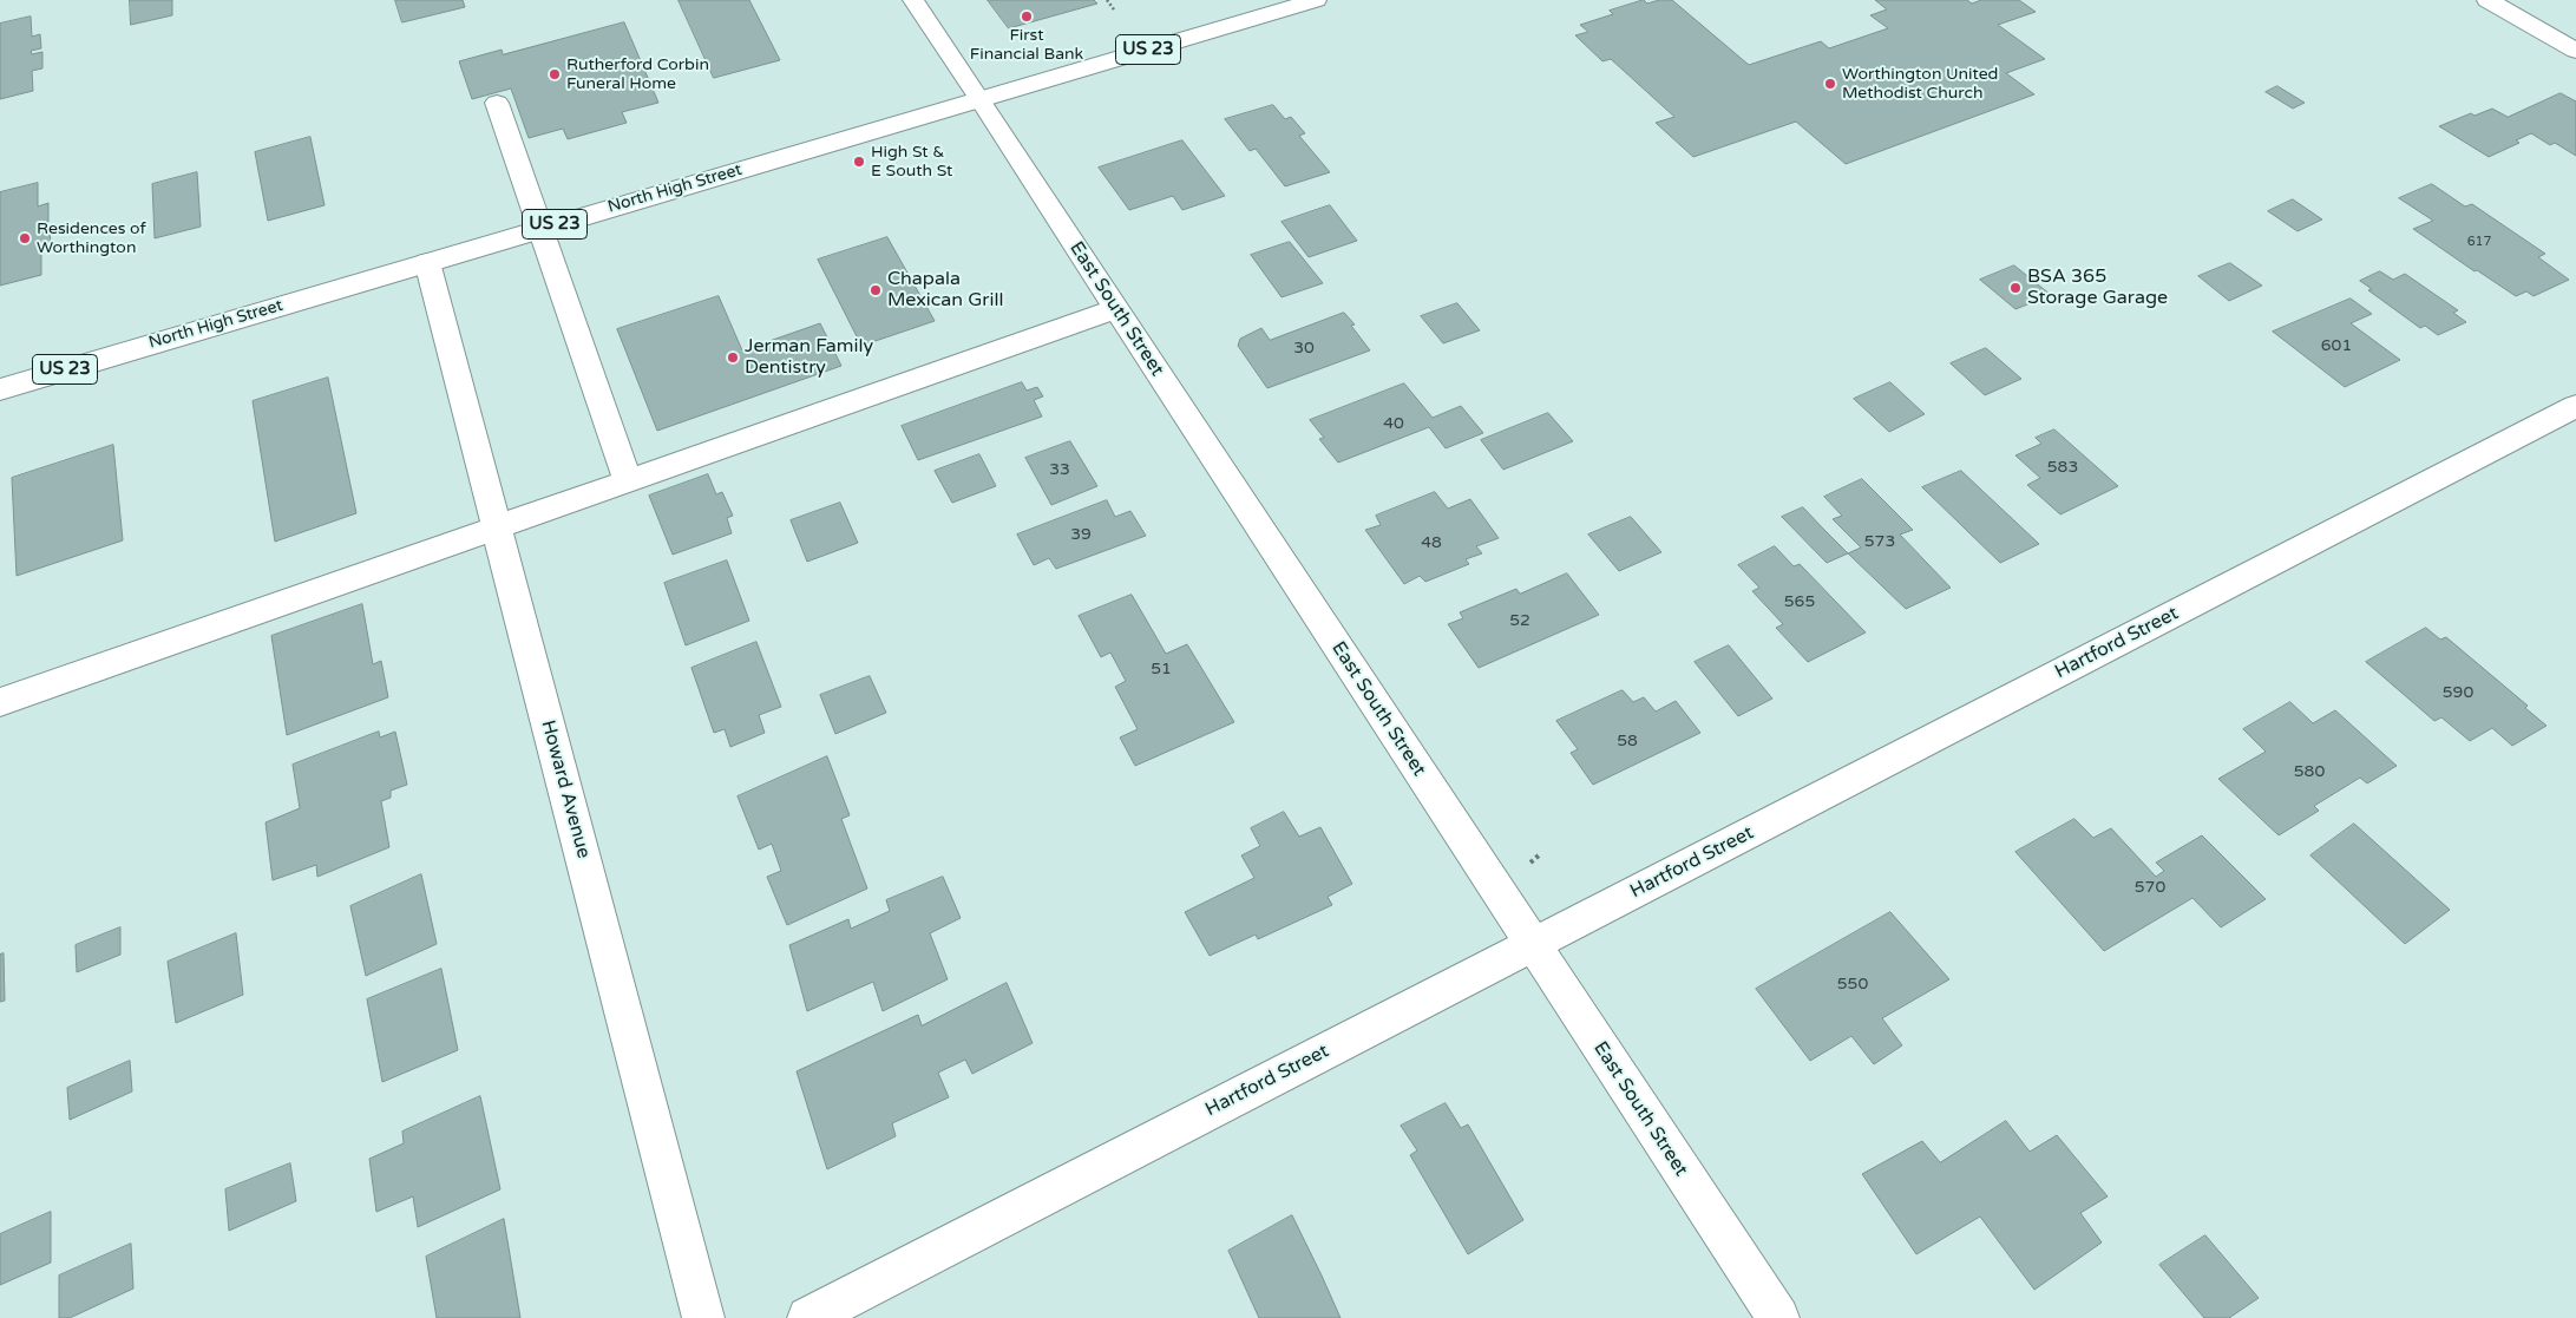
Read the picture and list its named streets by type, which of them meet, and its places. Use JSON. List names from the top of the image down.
{
  "streets": {
    "street": [
      "US 23",
      "North High Street",
      "East South Street",
      "Hartford Street",
      "Howard Avenue"
    ]
  },
  "crossings": [
    ["North High Street", "East South Street"],
    ["North High Street", "Howard Avenue"],
    ["East South Street", "Hartford Street"]
  ],
  "places": [
    "First Financial Bank",
    "Rutherford Corbin Funeral Home",
    "Worthington United Methodist Church",
    "High St & E South St",
    "Residences of Worthington",
    "BSA 365 Storage Garage",
    "Chapala Mexican Grill",
    "Jerman Family Dentistry"
  ],
  "house_numbers": [
    "617",
    "601",
    "30",
    "40",
    "583",
    "33",
    "39",
    "573",
    "48",
    "565",
    "52",
    "51",
    "590",
    "58",
    "580",
    "570",
    "550"
  ]
}
